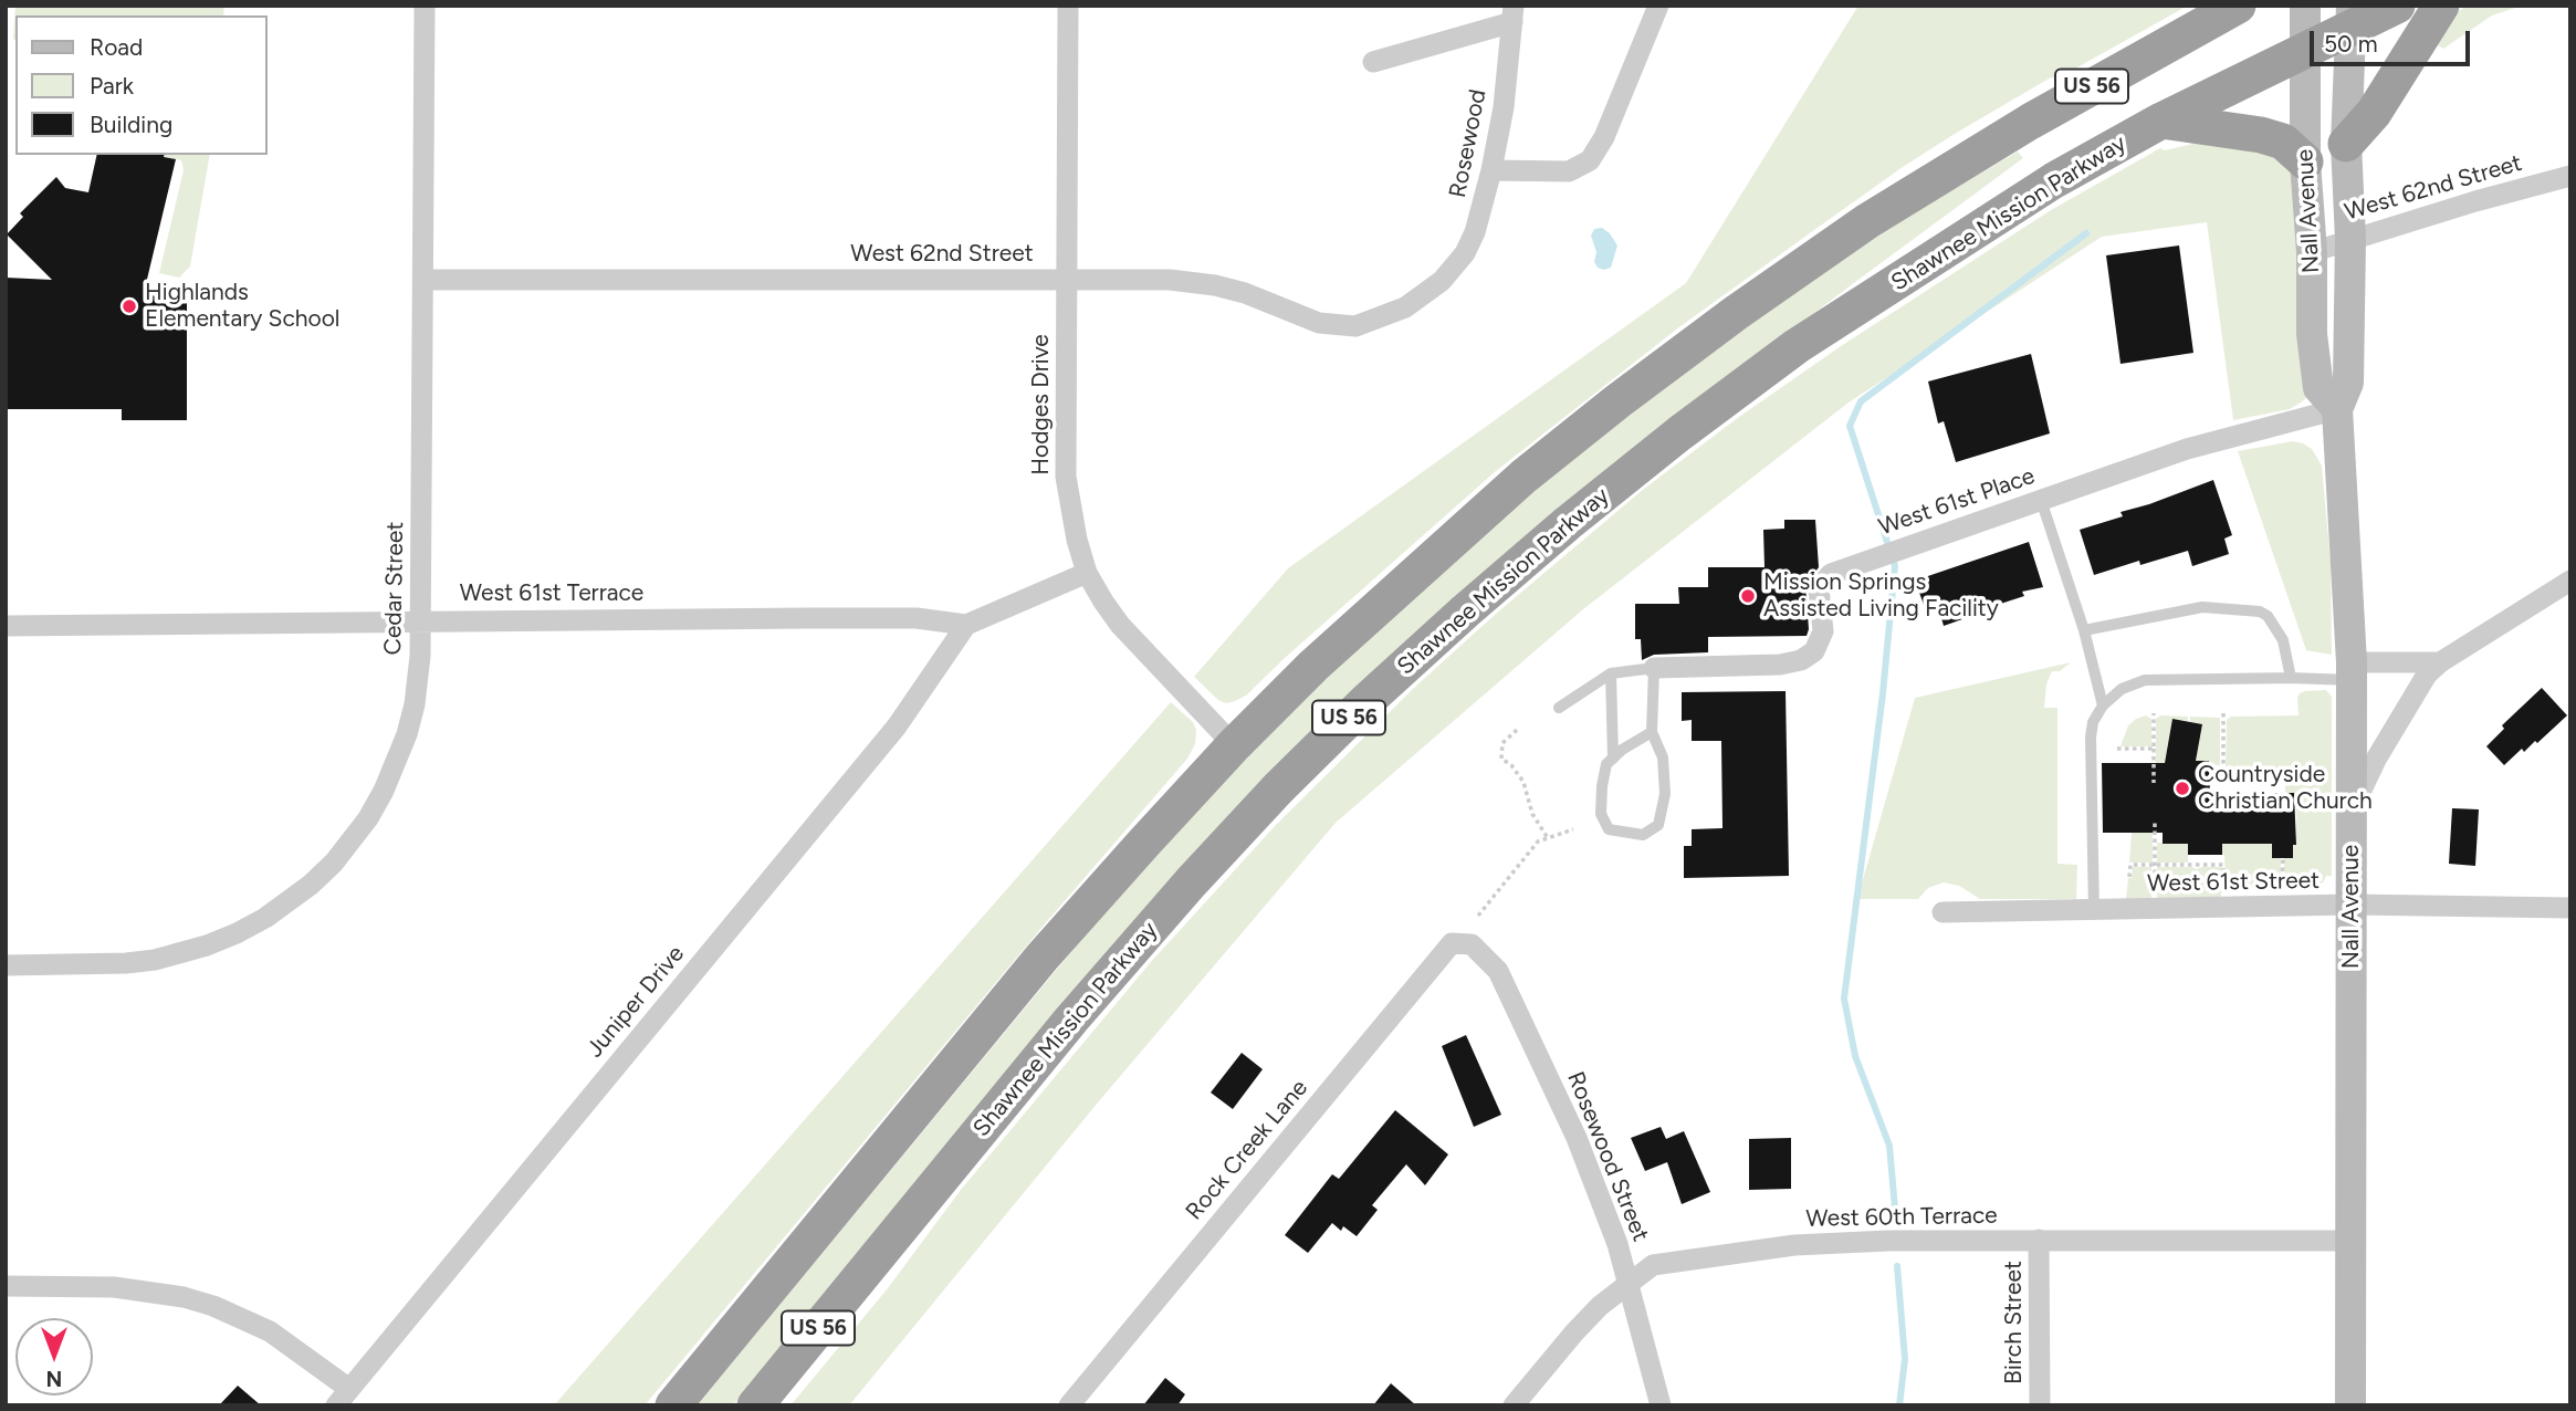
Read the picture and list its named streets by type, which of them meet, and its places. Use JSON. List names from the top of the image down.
{
  "streets": {
    "highway": ["US 56", "Shawnee Mission Parkway"],
    "main road": ["Nall Avenue"],
    "street": [
      "Rosewood",
      "West 62nd Street",
      "Hodges Drive",
      "West 61st Place",
      "Cedar Street",
      "West 61st Terrace",
      "West 61st Street",
      "Juniper Drive",
      "Rock Creek Lane",
      "Rosewood Street",
      "West 60th Terrace",
      "Birch Street"
    ]
  },
  "crossings": [
    ["US 56", "Hodges Drive"],
    ["Rosewood", "West 62nd Street"],
    ["West 62nd Street", "Nall Avenue"],
    ["West 62nd Street", "Hodges Drive"],
    ["West 62nd Street", "Cedar Street"],
    ["Nall Avenue", "Shawnee Mission Parkway"],
    ["Nall Avenue", "West 61st Place"],
    ["Nall Avenue", "West 61st Street"],
    ["Nall Avenue", "West 60th Terrace"],
    ["Cedar Street", "West 61st Terrace"],
    ["West 61st Terrace", "Juniper Drive"],
    ["Rock Creek Lane", "Rosewood Street"],
    ["Rosewood Street", "West 60th Terrace"],
    ["West 60th Terrace", "Birch Street"]
  ],
  "places": ["Highlands Elementary School", "Mission Springs Assisted Living Facility", "Countryside Christian Church"],
  "legend": ["Road", "Park", "Building"],
  "scale_bar": "50 m",
  "north": "bottom"
}
